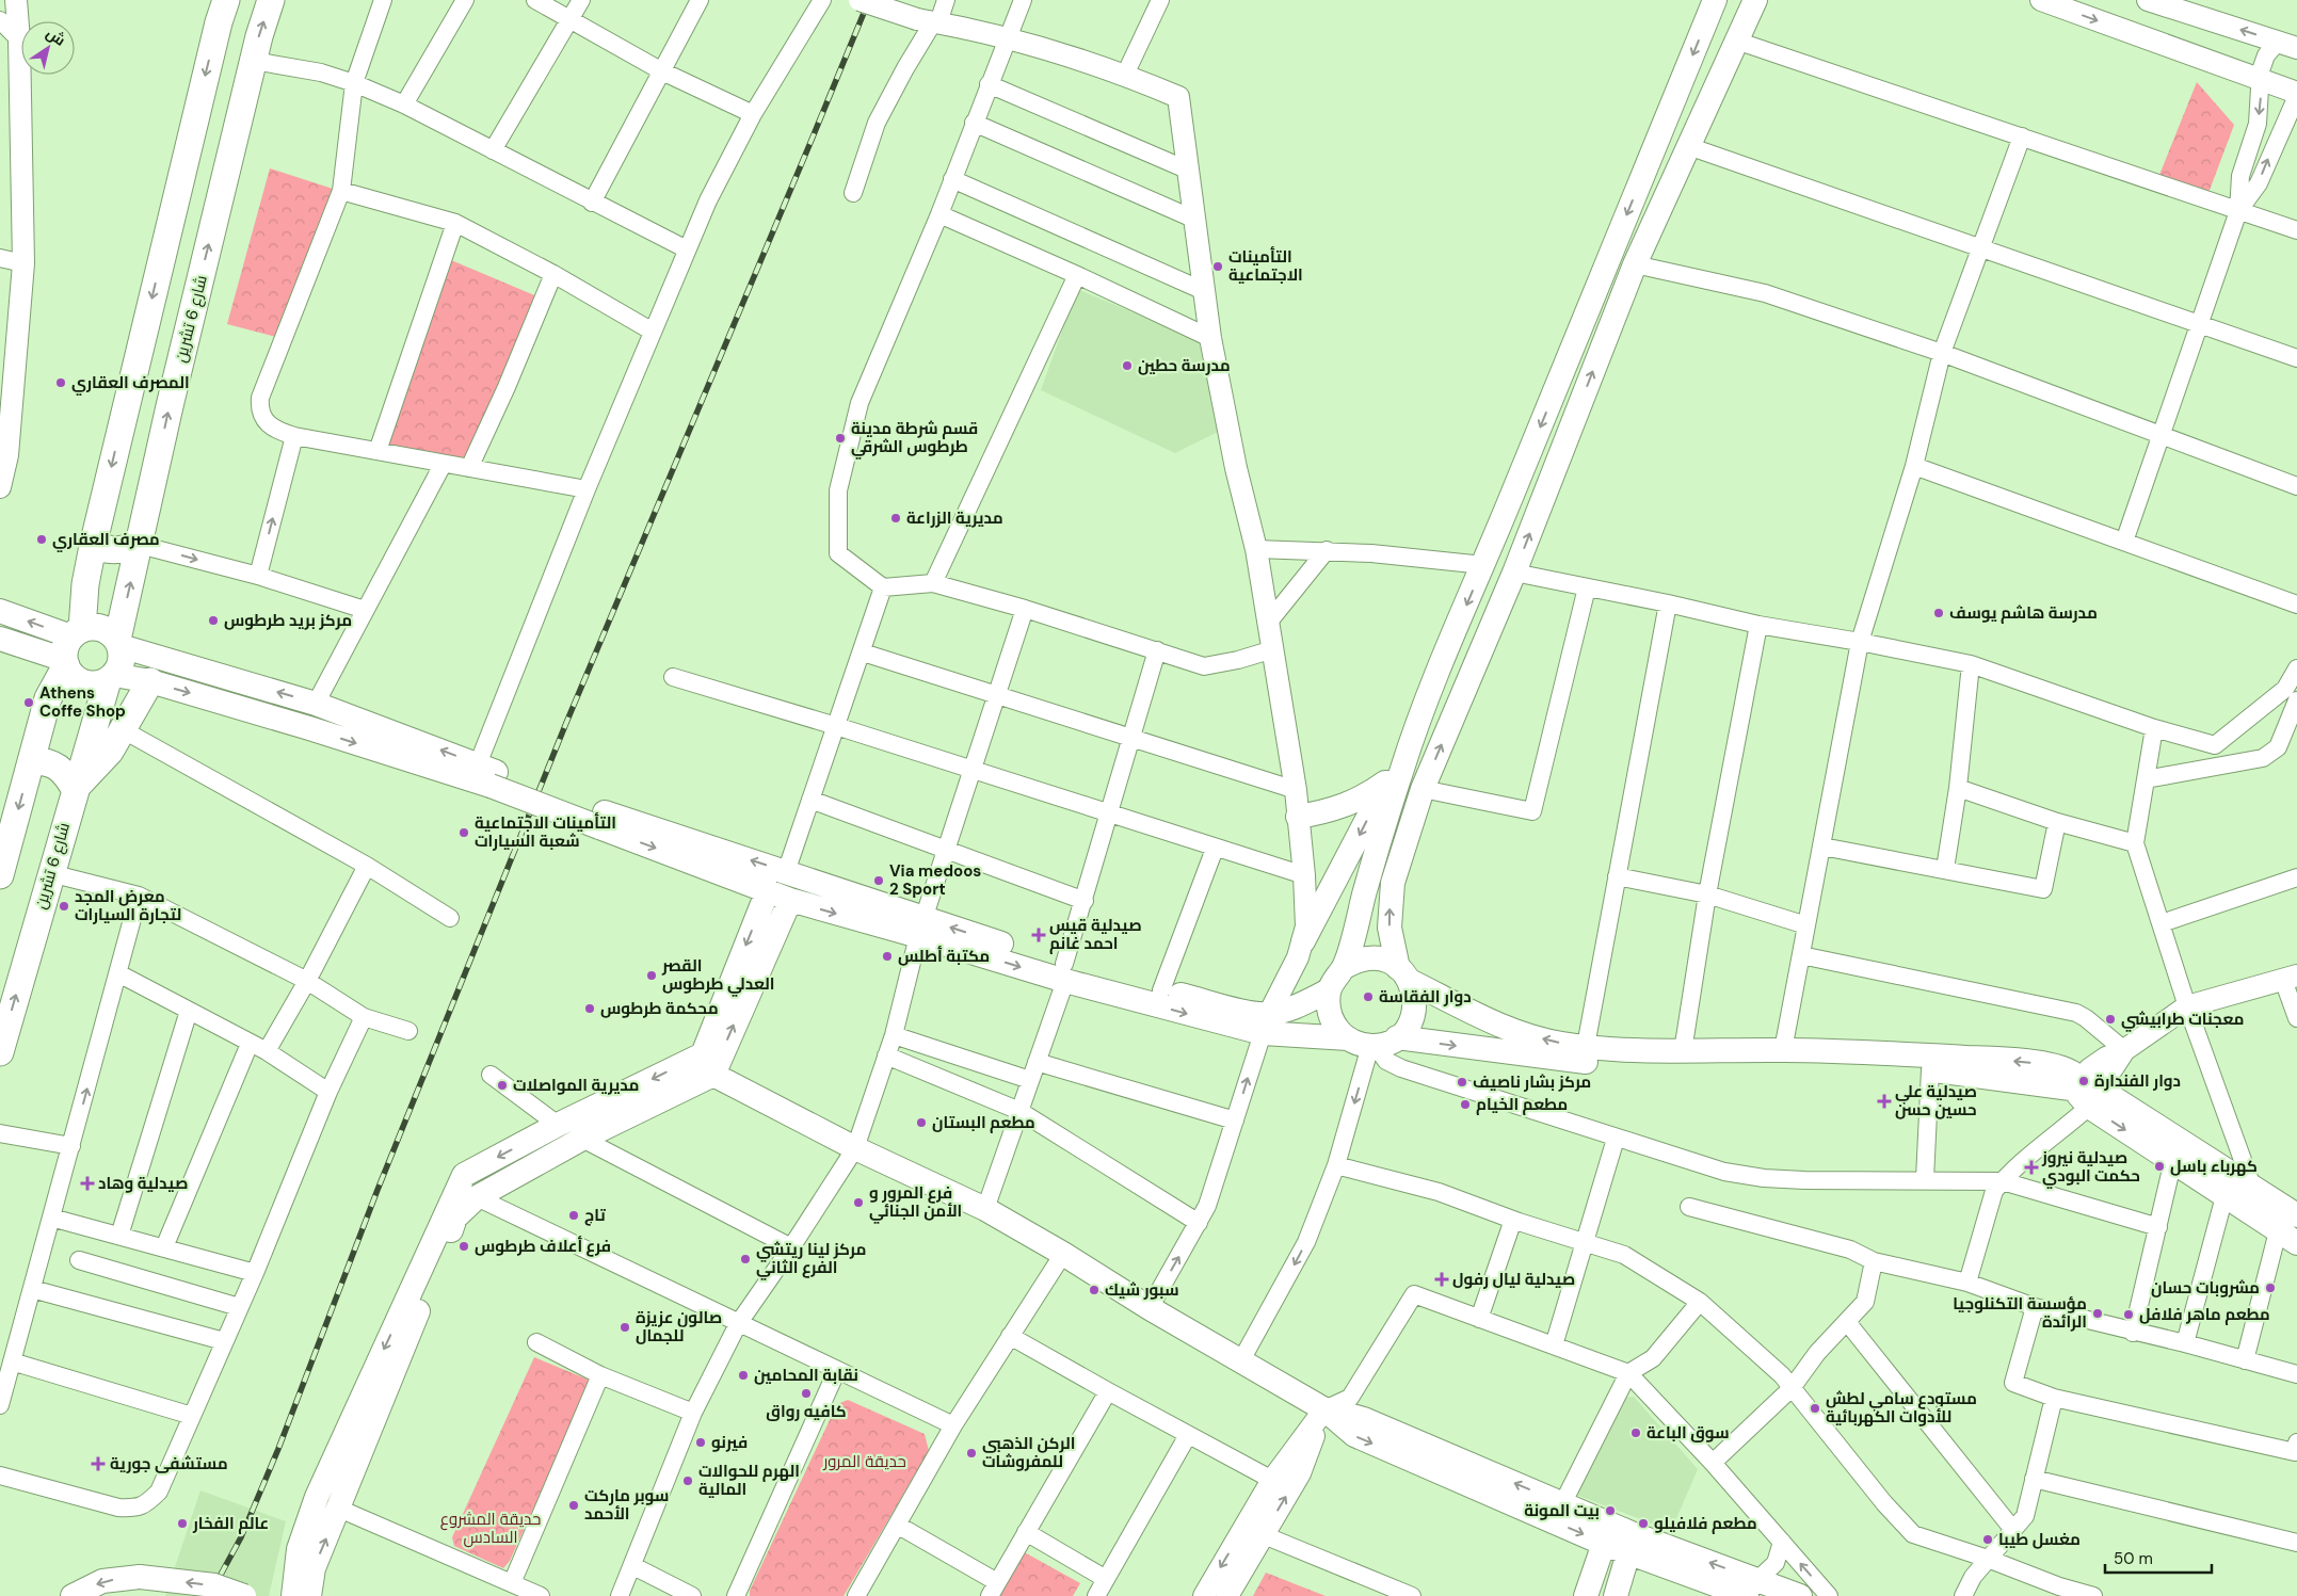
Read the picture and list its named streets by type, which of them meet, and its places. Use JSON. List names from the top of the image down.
{
  "streets": {
    "main road": ["شارع 6 تشرين"]
  },
  "parks": ["حديقة المرور", "حديقة المشروع السادس"],
  "places": {
    "other": [
      "التأمينات الاجتماعية",
      "مدرسة حطين",
      "المصرف العقاري",
      "قسم شرطة مدينة طرطوس الشرقي",
      "مديرية الزراعة",
      "مصرف العقاري",
      "مدرسة هاشم يوسف",
      "مركز بريد طرطوس",
      "Athens Coffe Shop",
      "التأمينات الاجتماعية شعبة السيارات",
      "Via medoos 2 Sport",
      "معرض المجد لتجارة السيارات",
      "مكتبة أطلس",
      "القصر العدلي طرطوس",
      "دوار الفقاسة",
      "محكمة طرطوس",
      "معجنات طرابيشي",
      "دوار الفندارة",
      "مركز بشار ناصيف",
      "مديرية المواصلات",
      "مطعم الخيام",
      "مطعم البستان",
      "كهرباء باسل",
      "فرع المرور و الأمن الجنائي",
      "تاج",
      "فرع أعلاف طرطوس",
      "مركز لينا ريتشي الفرع الثاني",
      "مشروبات حسان",
      "سبور شيك",
      "مؤسسة التكنلوجيا الرائدة",
      "مطعم ماهر فلافل",
      "صالون عزيزة للجمال",
      "نقابة المحامين",
      "كافيه رواق",
      "مستودع سامي لطش للأدوات الكهربائية",
      "سوق الباعة",
      "فيرنو",
      "الركن الذهبي للمفروشات",
      "الهرم للحوالات المالية",
      "سوبر ماركت الأحمد",
      "بيت المونة",
      "عالم الفخار",
      "مطعم فلافيلو",
      "مغسل طيبا"
    ],
    "health": [
      "صيدلية قيس احمد غانم",
      "صيدلية علي حسين حسن",
      "صيدلية نيروز حكمت البودي",
      "صيدلية وهاد",
      "صيدلية ليال رفول",
      "مستشفى جورية"
    ]
  },
  "scale_bar": "50 m",
  "north": "top right"
}
